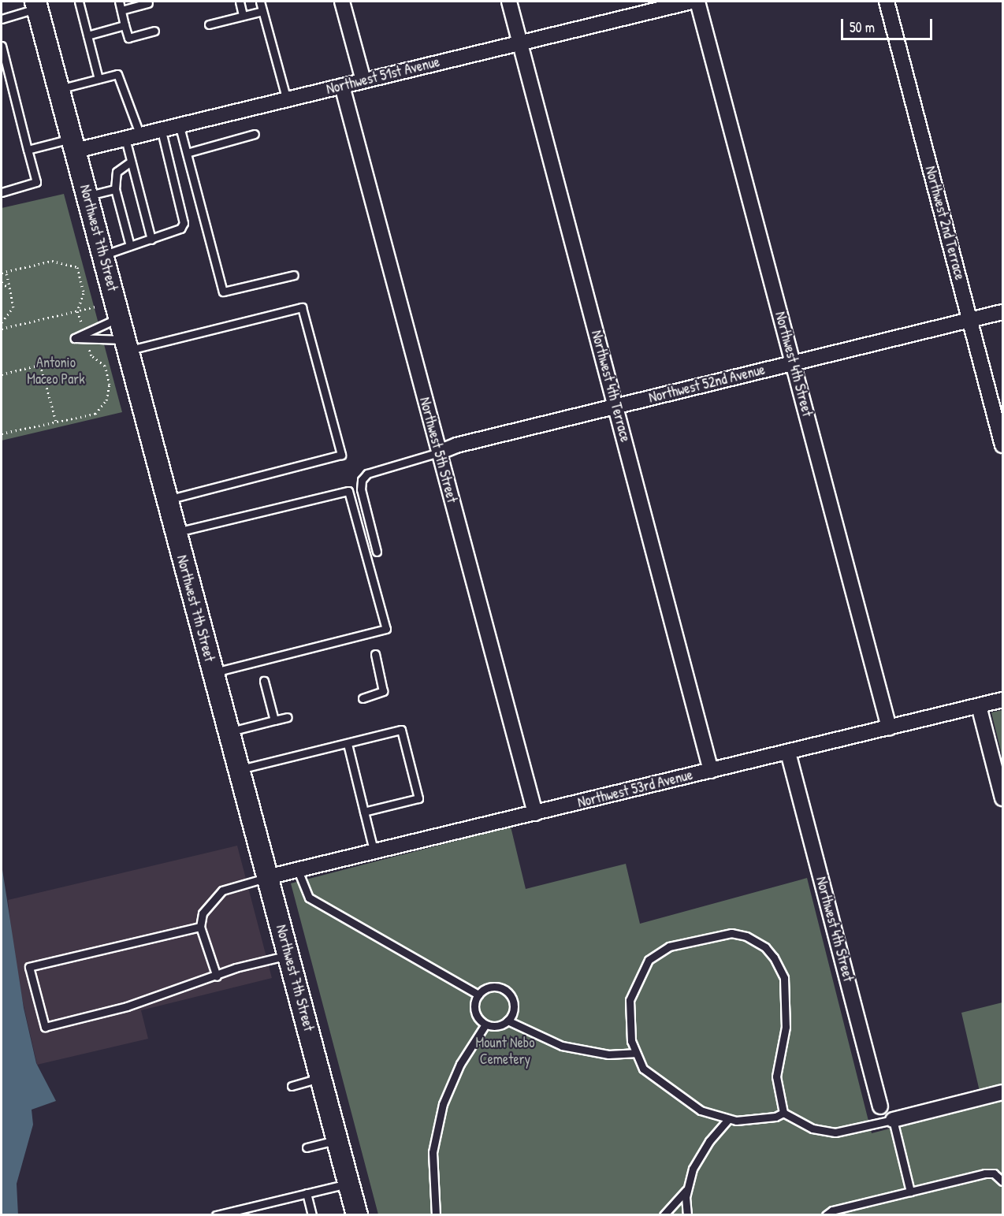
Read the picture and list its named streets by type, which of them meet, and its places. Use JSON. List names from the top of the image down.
{
  "streets": {
    "main road": ["Northwest 7th Street"],
    "street": [
      "Northwest 51st Avenue",
      "Northwest 2nd Terrace",
      "Northwest 4th Street",
      "Northwest 52nd Avenue",
      "Northwest 4th Terrace",
      "Northwest 5th Street",
      "Northwest 53rd Avenue"
    ]
  },
  "crossings": [
    ["Northwest 51st Avenue", "Northwest 7th Street"],
    ["Northwest 51st Avenue", "Northwest 4th Terrace"],
    ["Northwest 51st Avenue", "Northwest 5th Street"],
    ["Northwest 2nd Terrace", "Northwest 52nd Avenue"],
    ["Northwest 7th Street", "Northwest 53rd Avenue"],
    ["Northwest 4th Street", "Northwest 52nd Avenue"],
    ["Northwest 4th Street", "Northwest 53rd Avenue"],
    ["Northwest 52nd Avenue", "Northwest 4th Terrace"],
    ["Northwest 52nd Avenue", "Northwest 5th Street"],
    ["Northwest 4th Terrace", "Northwest 53rd Avenue"],
    ["Northwest 5th Street", "Northwest 53rd Avenue"]
  ],
  "parks": ["Antonio Maceo Park", "Mount Nebo Cemetery"],
  "scale_bar": "50 m"
}
